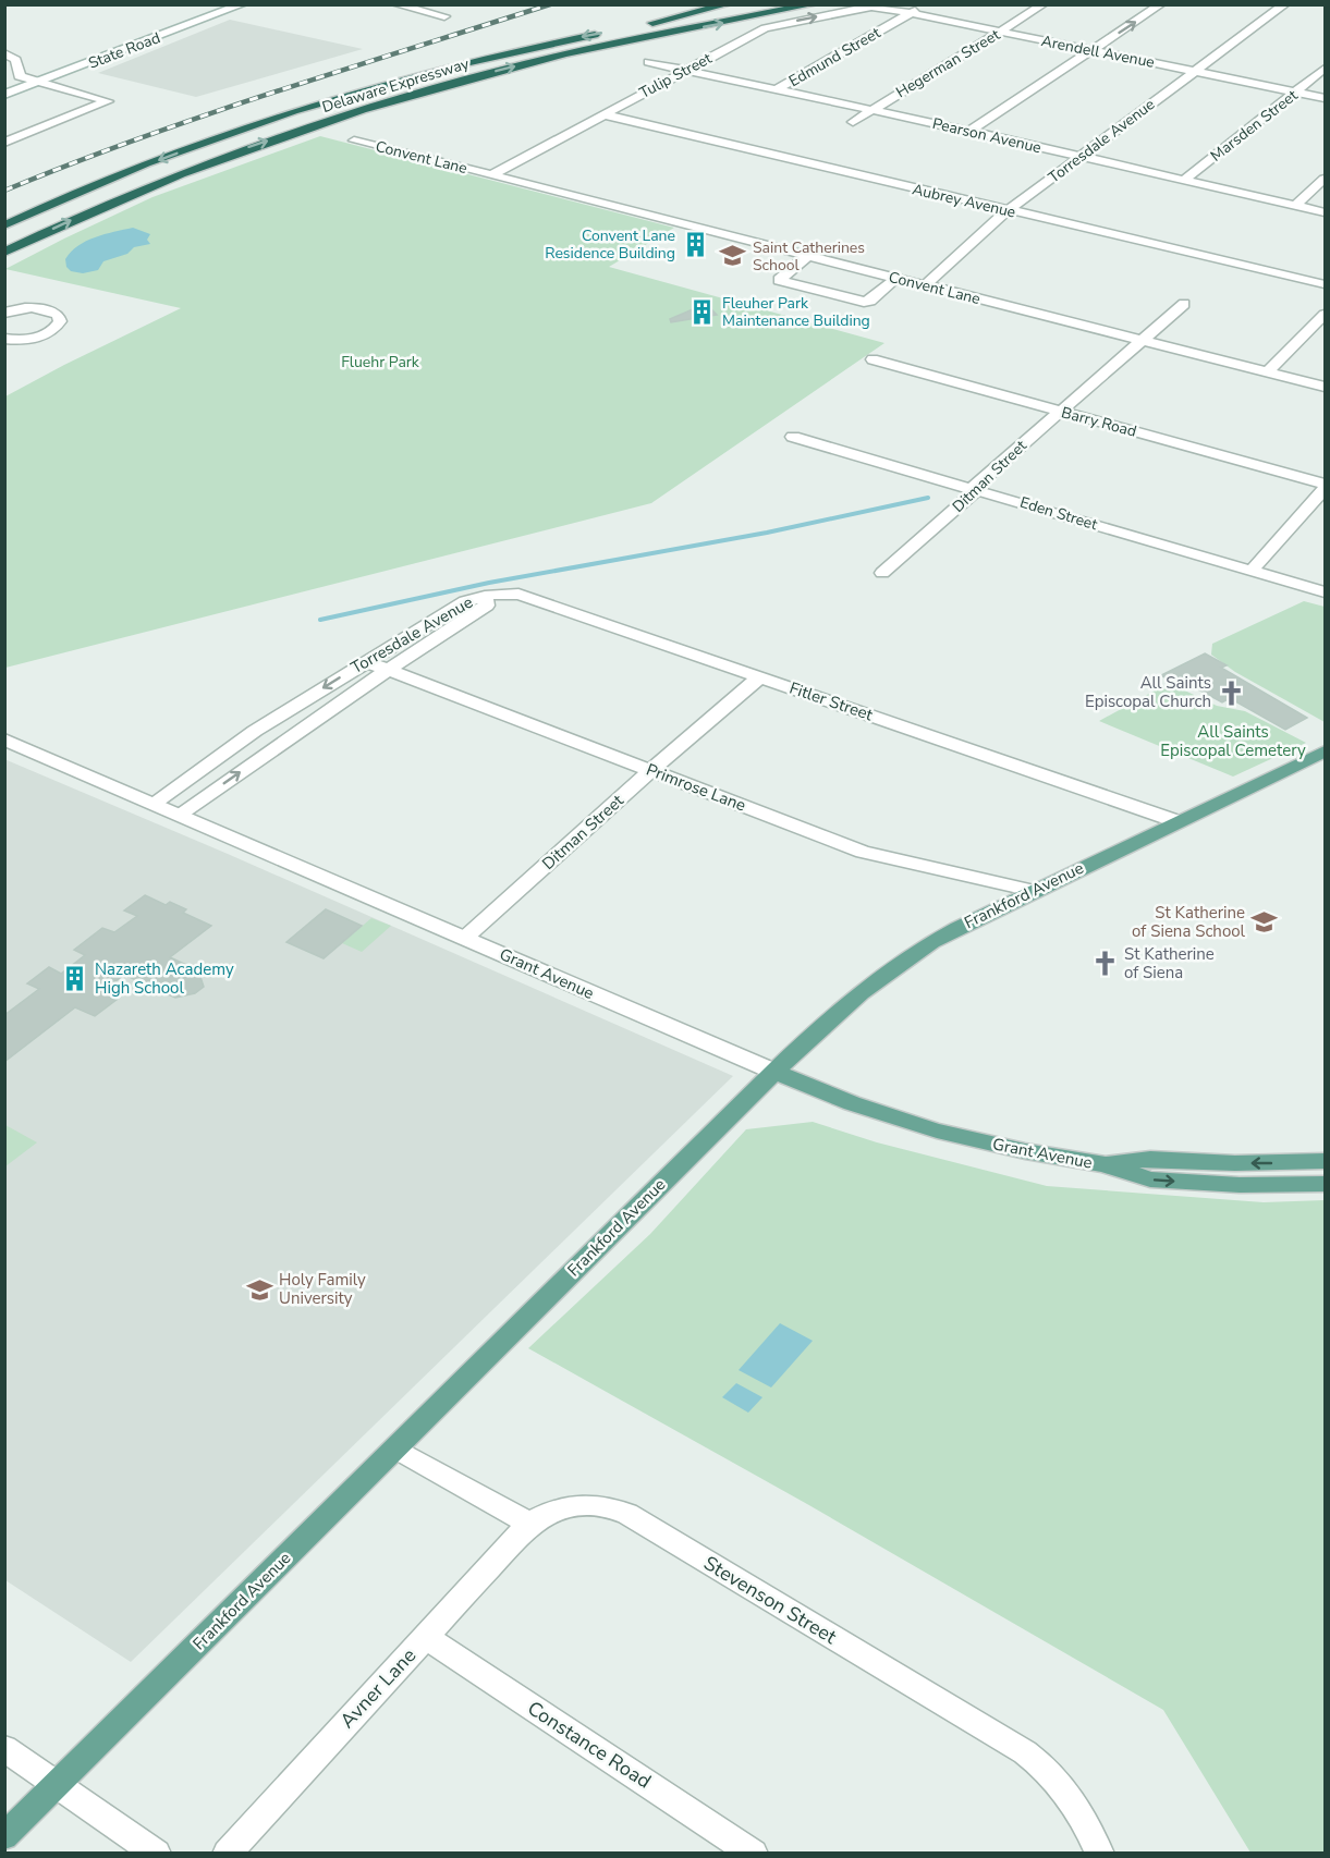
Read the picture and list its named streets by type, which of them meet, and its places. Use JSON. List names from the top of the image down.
{
  "streets": {
    "highway": ["Delaware Expressway"],
    "main road": ["Frankford Avenue", "Grant Avenue"],
    "street": [
      "State Road",
      "Arendell Avenue",
      "Edmund Street",
      "Hegerman Street",
      "Tulip Street",
      "Marsden Street",
      "Pearson Avenue",
      "Torresdale Avenue",
      "Convent Lane",
      "Aubrey Avenue",
      "Barry Road",
      "Ditman Street",
      "Eden Street",
      "Fitler Street",
      "Primrose Lane",
      "Stevenson Street",
      "Avner Lane",
      "Constance Road"
    ]
  },
  "crossings": [
    ["Arendell Avenue", "Edmund Street"],
    ["Arendell Avenue", "Hegerman Street"],
    ["Arendell Avenue", "Tulip Street"],
    ["Arendell Avenue", "Marsden Street"],
    ["Arendell Avenue", "Torresdale Avenue"],
    ["Edmund Street", "Pearson Avenue"],
    ["Hegerman Street", "Pearson Avenue"],
    ["Tulip Street", "Pearson Avenue"],
    ["Tulip Street", "Convent Lane"],
    ["Tulip Street", "Aubrey Avenue"],
    ["Marsden Street", "Pearson Avenue"],
    ["Pearson Avenue", "Torresdale Avenue"],
    ["Torresdale Avenue", "Convent Lane"],
    ["Torresdale Avenue", "Aubrey Avenue"],
    ["Torresdale Avenue", "Fitler Street"],
    ["Torresdale Avenue", "Primrose Lane"],
    ["Torresdale Avenue", "Grant Avenue"],
    ["Convent Lane", "Ditman Street"],
    ["Barry Road", "Ditman Street"],
    ["Ditman Street", "Eden Street"],
    ["Ditman Street", "Fitler Street"],
    ["Ditman Street", "Primrose Lane"],
    ["Ditman Street", "Grant Avenue"],
    ["Fitler Street", "Frankford Avenue"],
    ["Primrose Lane", "Frankford Avenue"],
    ["Frankford Avenue", "Grant Avenue"],
    ["Stevenson Street", "Avner Lane"],
    ["Avner Lane", "Constance Road"]
  ],
  "one_way": ["Tulip Street"],
  "parks": ["Fluehr Park", "All Saints Episcopal Cemetery"],
  "places": {
    "building": ["Convent Lane Residence Building", "Fleuher Park Maintenance Building", "Nazareth Academy High School"],
    "school or university": ["Saint Catherines School", "St Katherine of Siena School", "Holy Family University"],
    "church": ["All Saints Episcopal Church", "St Katherine of Siena"]
  }
}
